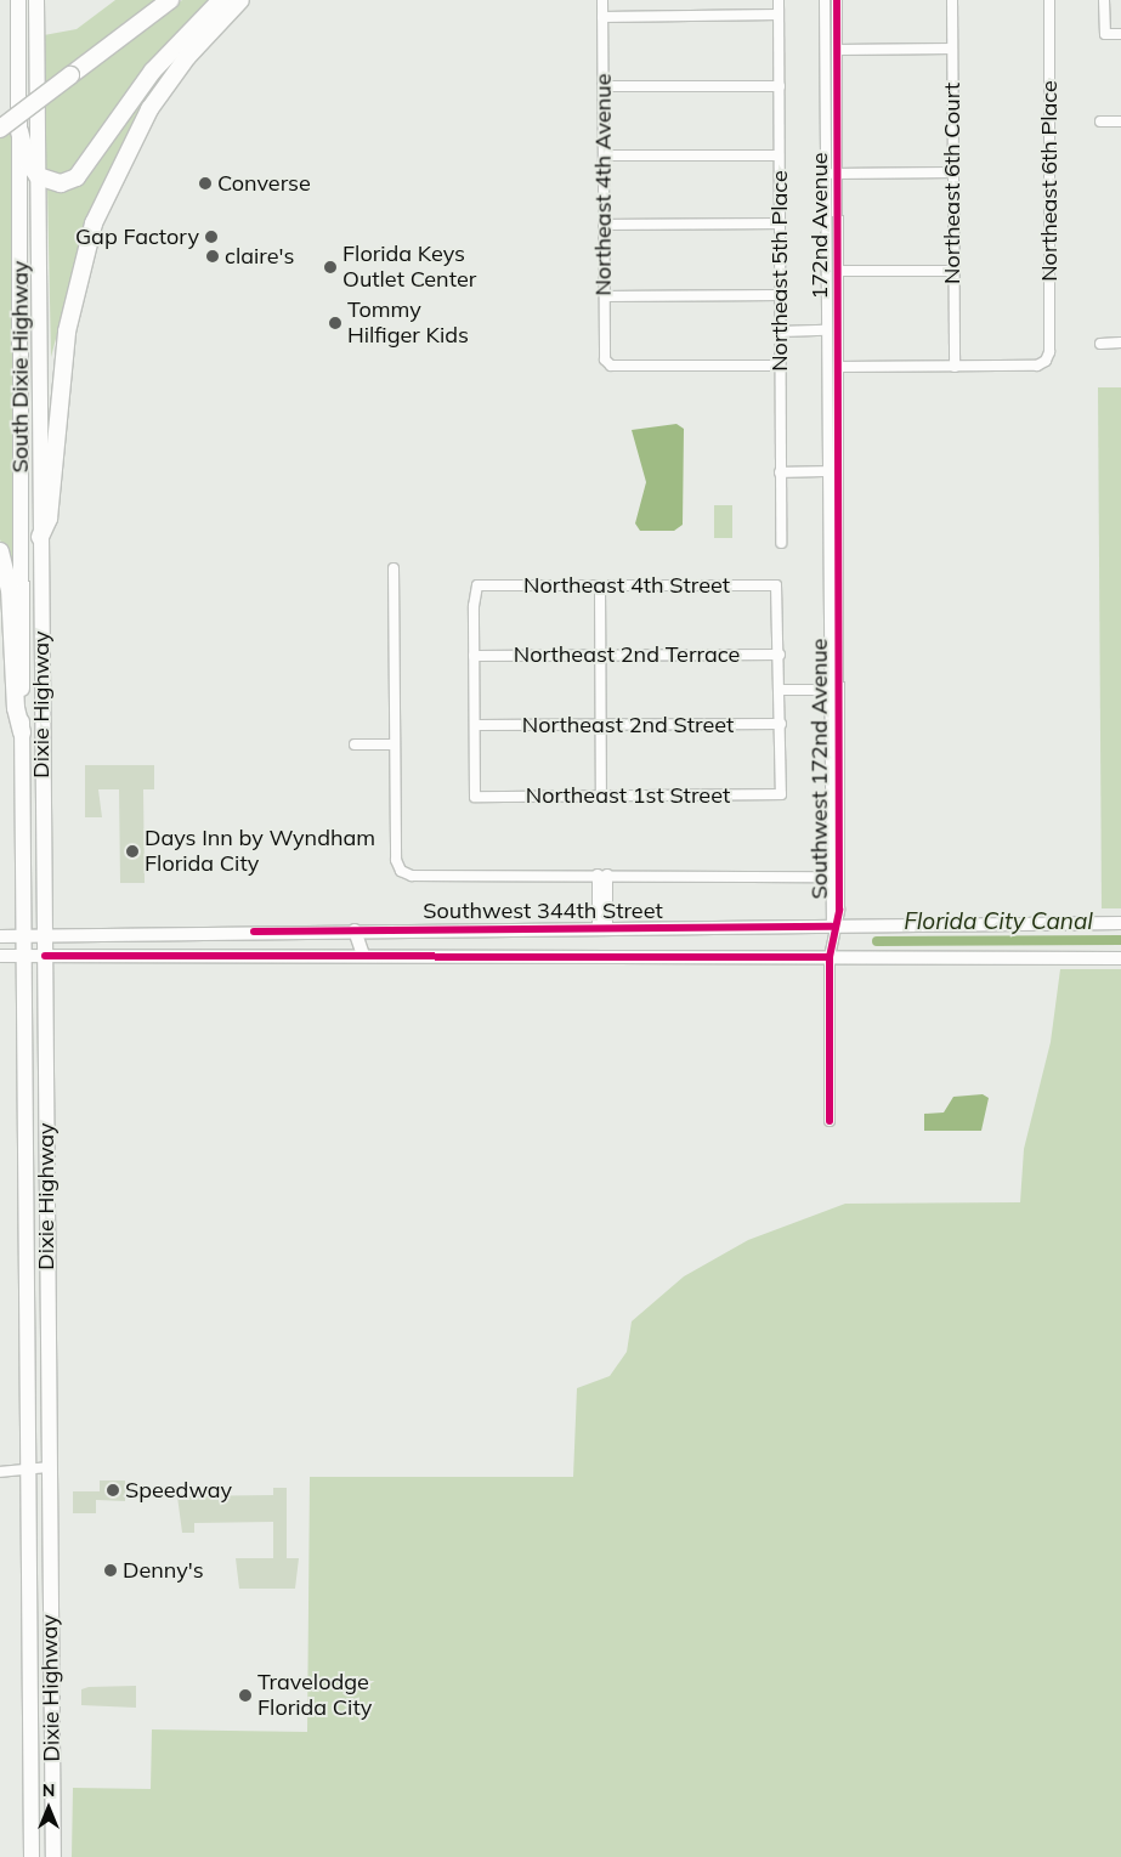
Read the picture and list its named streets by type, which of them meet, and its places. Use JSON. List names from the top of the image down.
{
  "streets": {
    "highway": ["South Dixie Highway", "Dixie Highway"],
    "main road": ["Southwest 344th Street"],
    "street": [
      "Northeast 6th Place",
      "Northeast 6th Court",
      "Northeast 4th Avenue",
      "172nd Avenue",
      "Northeast 5th Place",
      "Northeast 4th Street",
      "Northeast 2nd Terrace",
      "Northeast 2nd Street",
      "Southwest 172nd Avenue",
      "Northeast 1st Street"
    ]
  },
  "crossings": [
    ["Northeast 6th Place", "Northeast 6th Court"],
    ["Northeast 4th Avenue", "Northeast 5th Place"],
    ["172nd Avenue", "Southwest 172nd Avenue"],
    ["South Dixie Highway", "Dixie Highway"],
    ["Northeast 4th Street", "Northeast 2nd Terrace"],
    ["Dixie Highway", "Southwest 344th Street"],
    ["Northeast 2nd Street", "Northeast 1st Street"],
    ["Southwest 172nd Avenue", "Southwest 344th Street"]
  ],
  "water": ["Florida City Canal"],
  "places": [
    "Converse",
    "Gap Factory",
    "claire's",
    "Florida Keys Outlet Center",
    "Tommy Hilfiger Kids",
    "Days Inn by Wyndham Florida City",
    "Speedway",
    "Denny's",
    "Travelodge Florida City"
  ],
  "north": "top"
}
